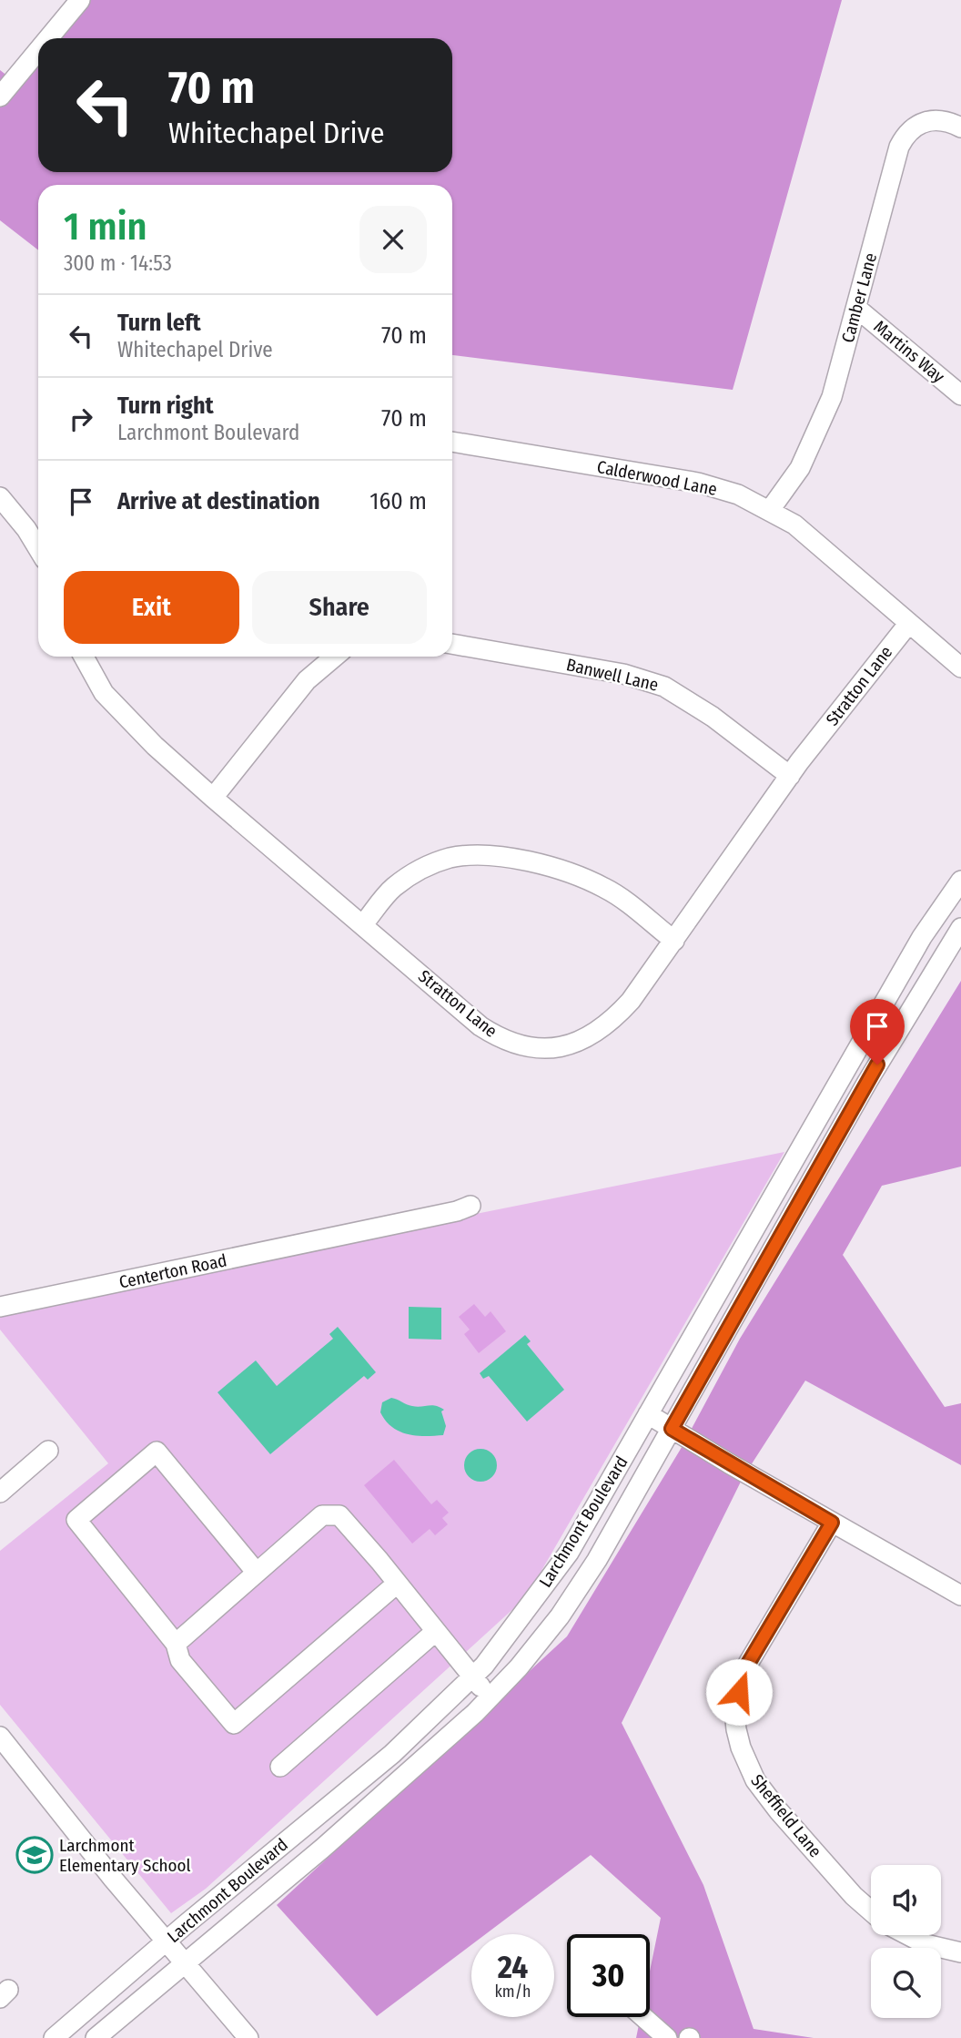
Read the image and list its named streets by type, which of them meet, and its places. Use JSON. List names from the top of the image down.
{
  "streets": {
    "street": [
      "Camber Lane",
      "Martins Way",
      "Calderwood Lane",
      "Banwell Lane",
      "Stratton Lane",
      "Centerton Road",
      "Larchmont Boulevard",
      "Sheffield Lane"
    ]
  },
  "crossings": [
    ["Camber Lane", "Martins Way"],
    ["Camber Lane", "Calderwood Lane"],
    ["Calderwood Lane", "Stratton Lane"],
    ["Banwell Lane", "Stratton Lane"]
  ],
  "places": {
    "school or university": ["Larchmont Elementary School"]
  },
  "page": {
    "turn": ["70 m", "Whitechapel Drive"],
    "heading": ["1 min", "300 m · 14:53"],
    "list": [
      {
        "name": "Turn left",
        "note": "Whitechapel Drive",
        "value": "70 m"
      },
      {
        "name": "Turn right",
        "note": "Larchmont Boulevard",
        "value": "70 m"
      },
      {
        "name": "Arrive at destination",
        "value": "160 m"
      }
    ],
    "buttons": ["Exit", "Share"],
    "speed": "24 km/h",
    "limit": "30"
  }
}
